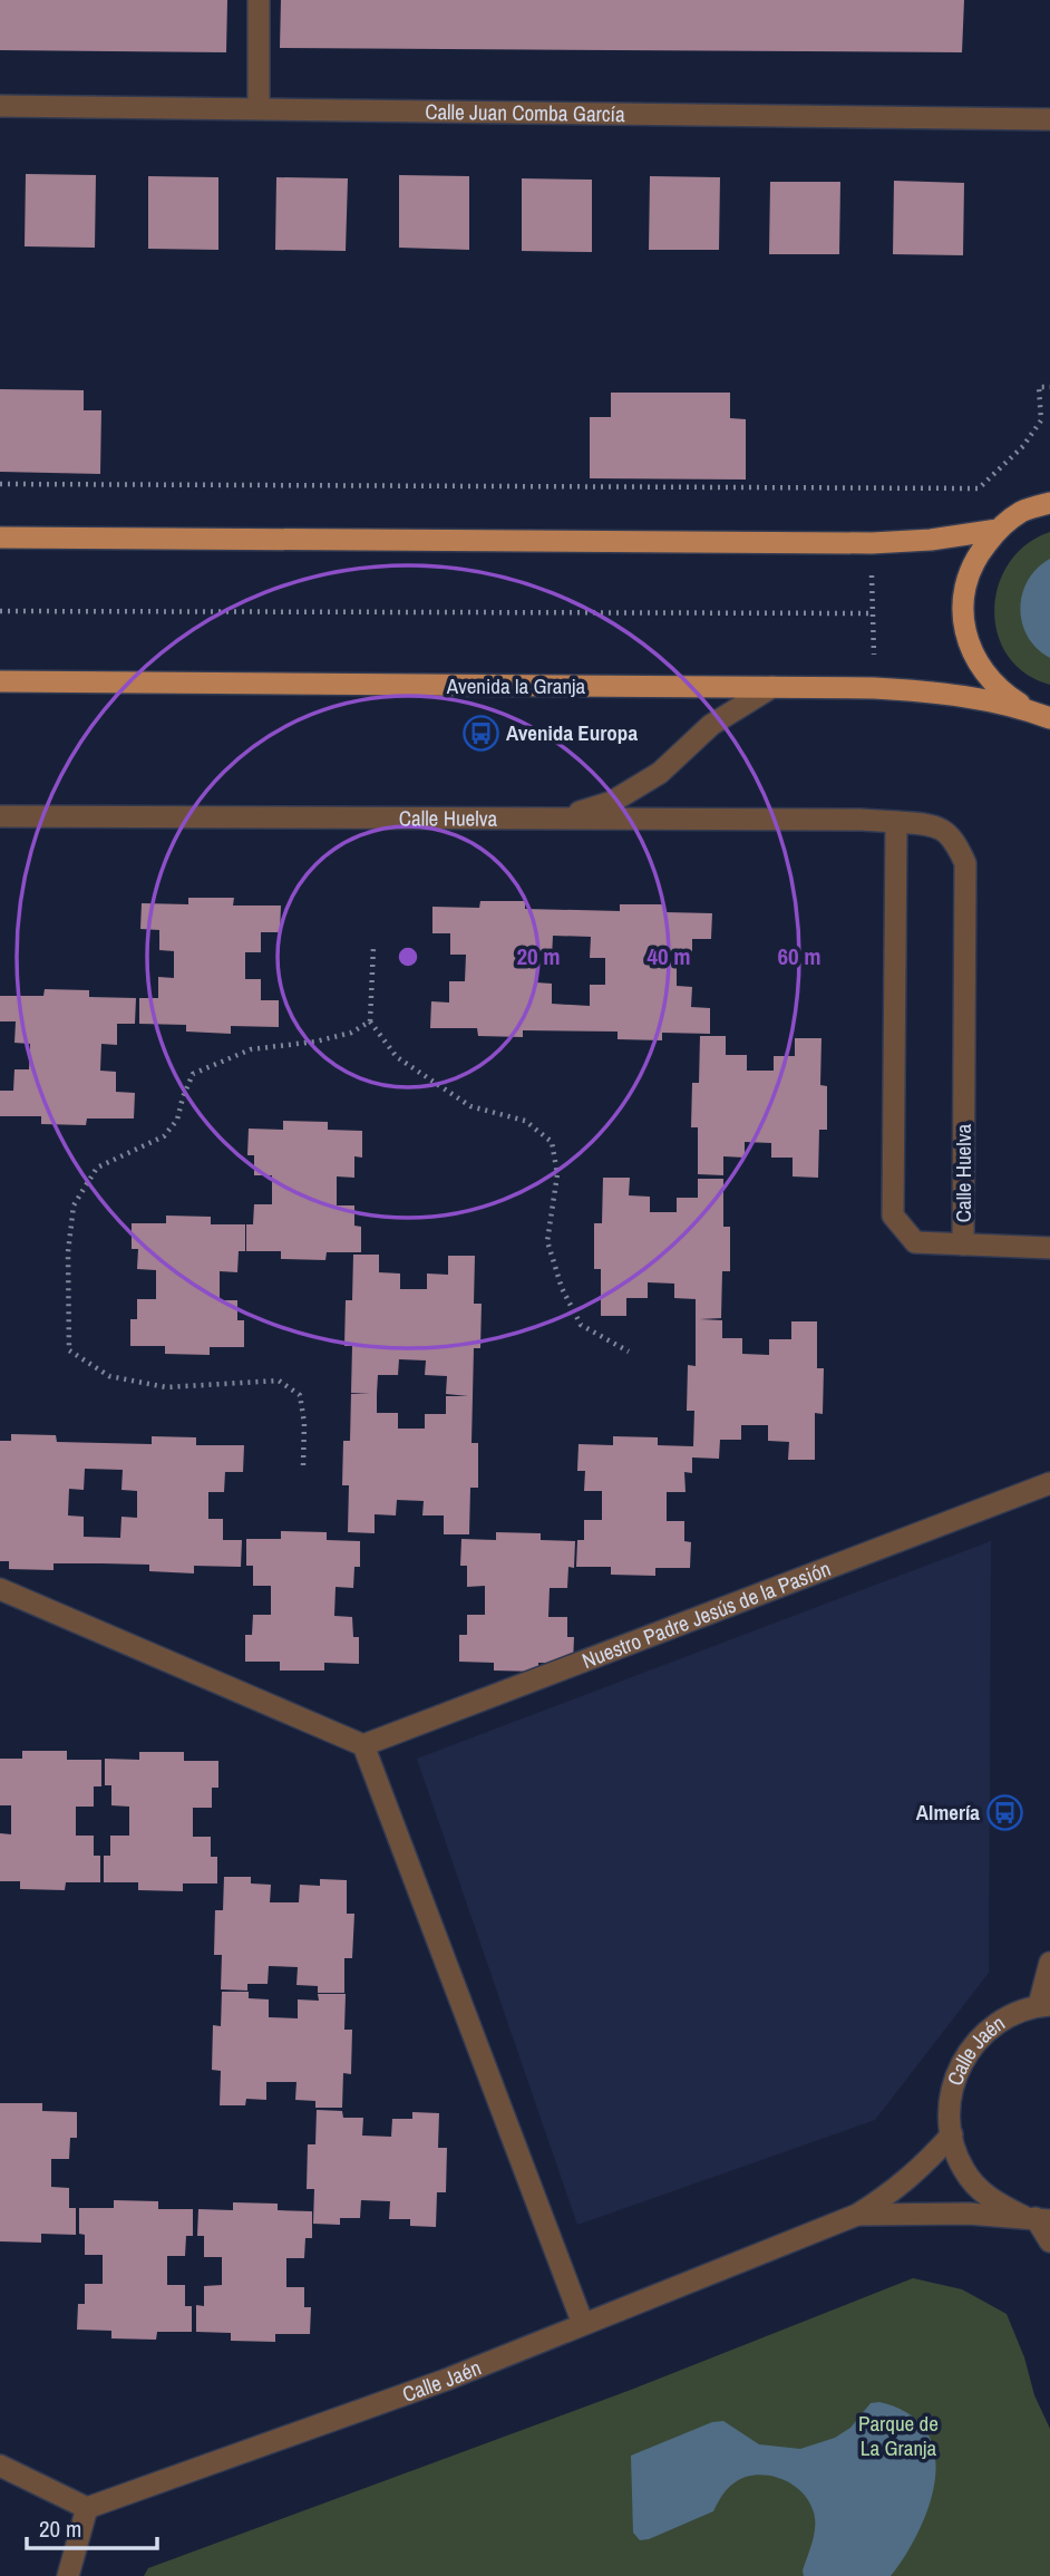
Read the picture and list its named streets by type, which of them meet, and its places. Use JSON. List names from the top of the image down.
{
  "streets": {
    "main road": ["Avenida la Granja"],
    "street": [
      "Calle Juan Comba García",
      "Calle Huelva",
      "Nuestro Padre Jesús de la Pasión",
      "Calle Jaén"
    ]
  },
  "parks": ["Parque de La Granja"],
  "places": {
    "bus stop": ["Avenida Europa", "Almería"]
  },
  "scale_bar": "20 m",
  "rings": ["20 m", "40 m", "60 m"]
}
